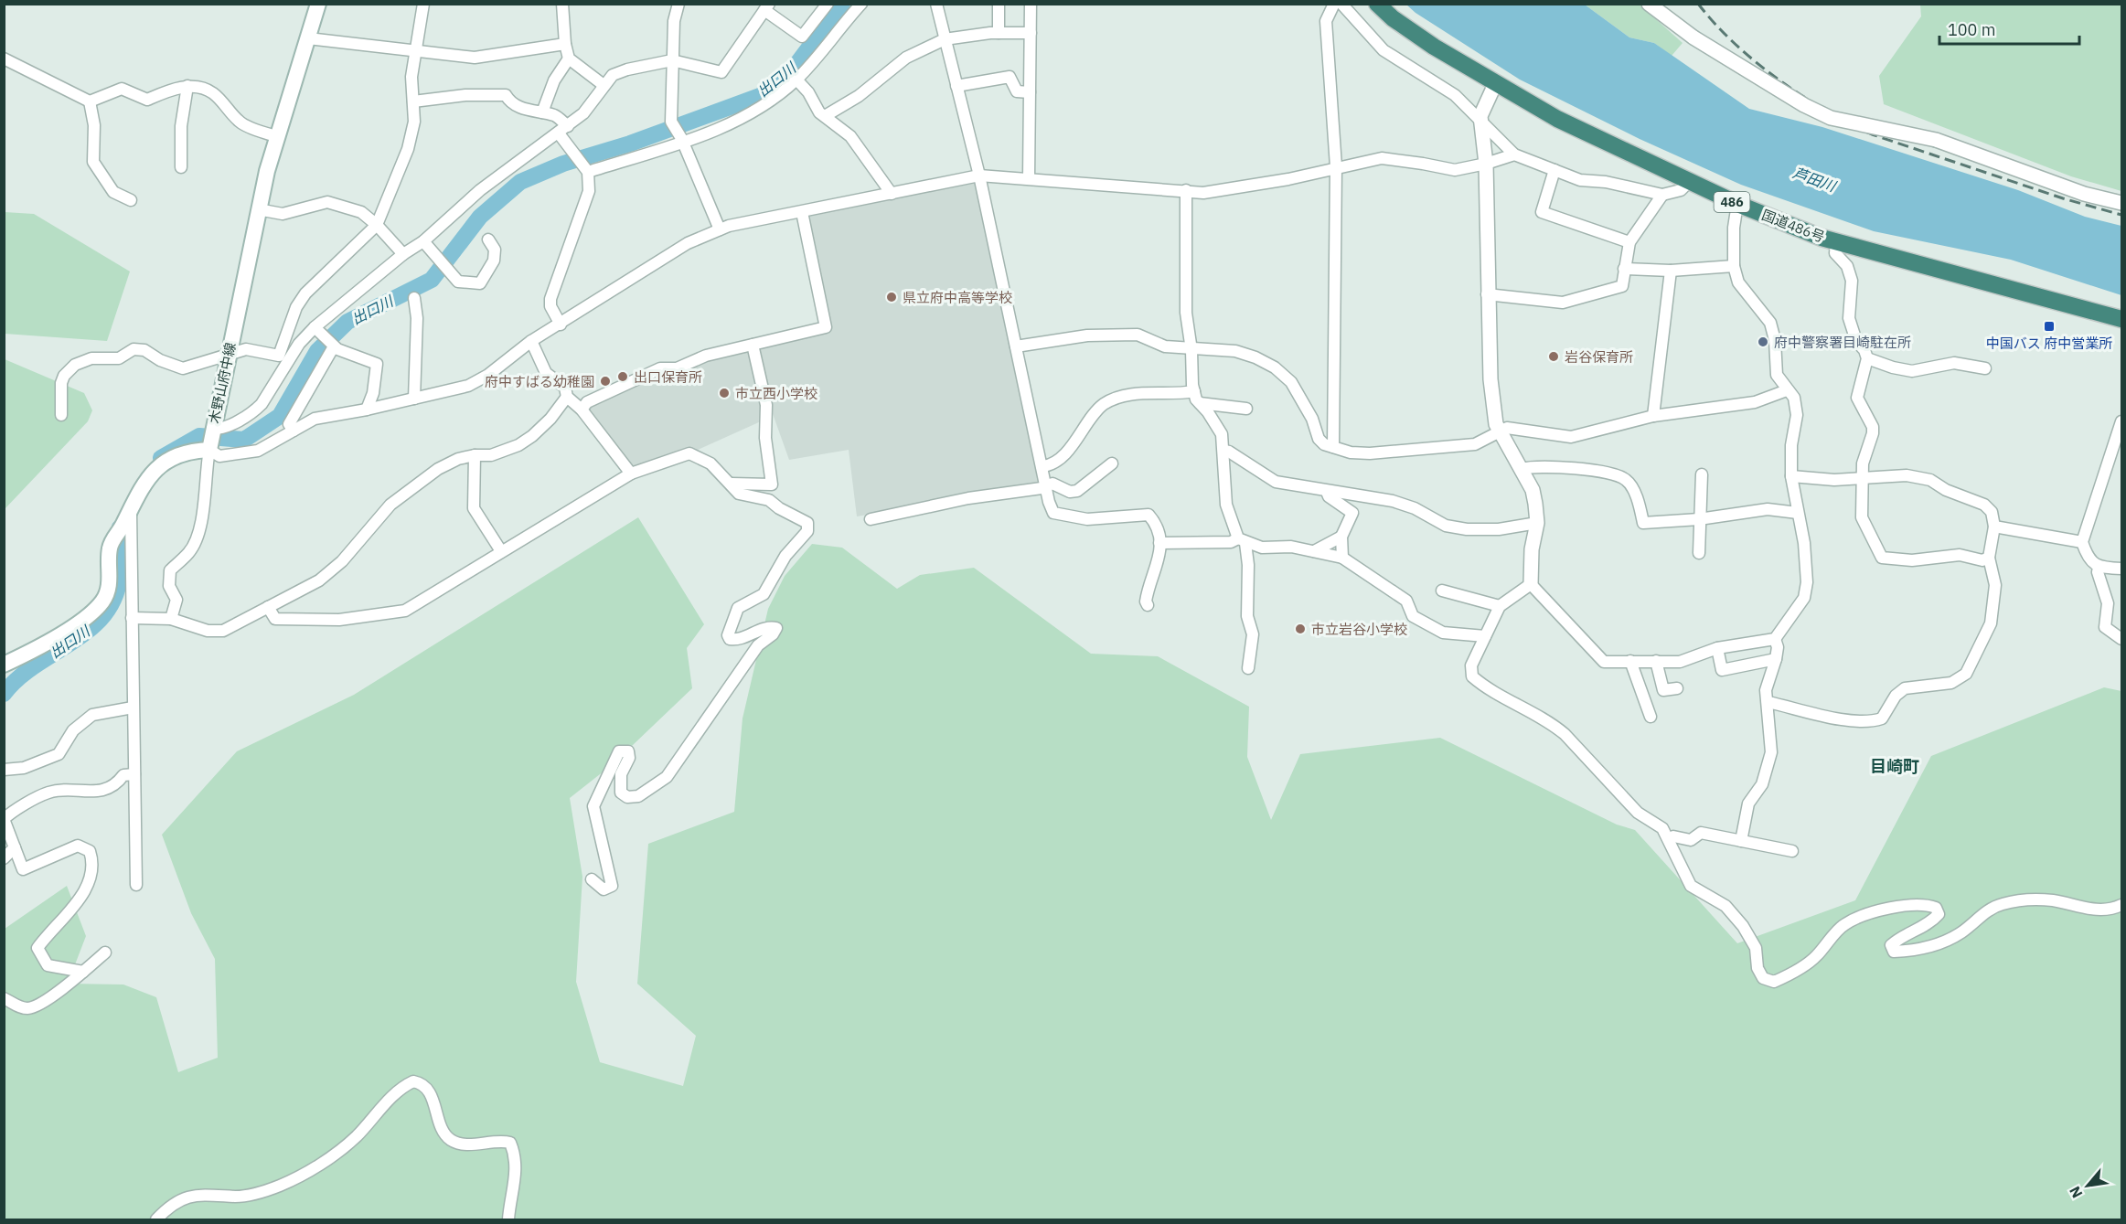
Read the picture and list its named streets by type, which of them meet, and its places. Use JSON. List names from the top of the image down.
{
  "streets": {
    "highway": ["486", "国道486号"],
    "main road": ["木野山府中線"]
  },
  "districts": ["目崎町"],
  "water": ["出口川", "芦田川"],
  "places": {
    "other": [
      "県立府中高等学校",
      "府中警察署目崎駐在所",
      "岩谷保育所",
      "出口保育所",
      "府中すばる幼稚園",
      "市立西小学校",
      "市立岩谷小学校"
    ],
    "transit": ["中国バス 府中営業所"]
  },
  "scale_bar": "100 m",
  "north": "bottom left"
}
